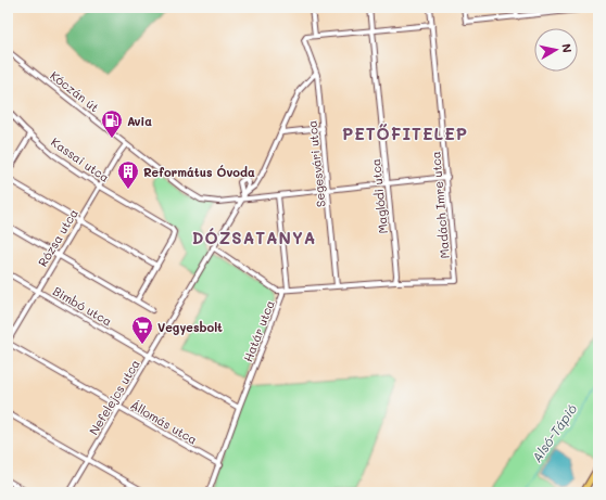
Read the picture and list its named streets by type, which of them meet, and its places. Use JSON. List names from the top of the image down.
{
  "streets": {
    "street": [
      "Kóczán út",
      "Kassai utca",
      "Segesvári utca",
      "Maglódi utca",
      "Madách Imre utca",
      "Rózsa utca",
      "Bimbó utca",
      "Határ utca",
      "Nefelejcs utca",
      "Állomás utca"
    ]
  },
  "crossings": [
    ["Kóczán út", "Segesvári utca"],
    ["Kóczán út", "Maglódi utca"],
    ["Kóczán út", "Madách Imre utca"],
    ["Kóczán út", "Rózsa utca"],
    ["Kóczán út", "Nefelejcs utca"],
    ["Kassai utca", "Rózsa utca"],
    ["Segesvári utca", "Határ utca"],
    ["Segesvári utca", "Nefelejcs utca"],
    ["Maglódi utca", "Határ utca"],
    ["Madách Imre utca", "Határ utca"],
    ["Rózsa utca", "Bimbó utca"],
    ["Rózsa utca", "Állomás utca"],
    ["Bimbó utca", "Határ utca"],
    ["Bimbó utca", "Nefelejcs utca"],
    ["Határ utca", "Állomás utca"],
    ["Nefelejcs utca", "Állomás utca"]
  ],
  "districts": ["PETŐFITELEP", "DÓZSATANYA"],
  "water": ["Alsó-Tápió"],
  "places": {
    "fuel station": ["Avia"],
    "building": ["Református Óvoda"],
    "supermarket": ["Vegyesbolt"]
  },
  "north": "right"
}
